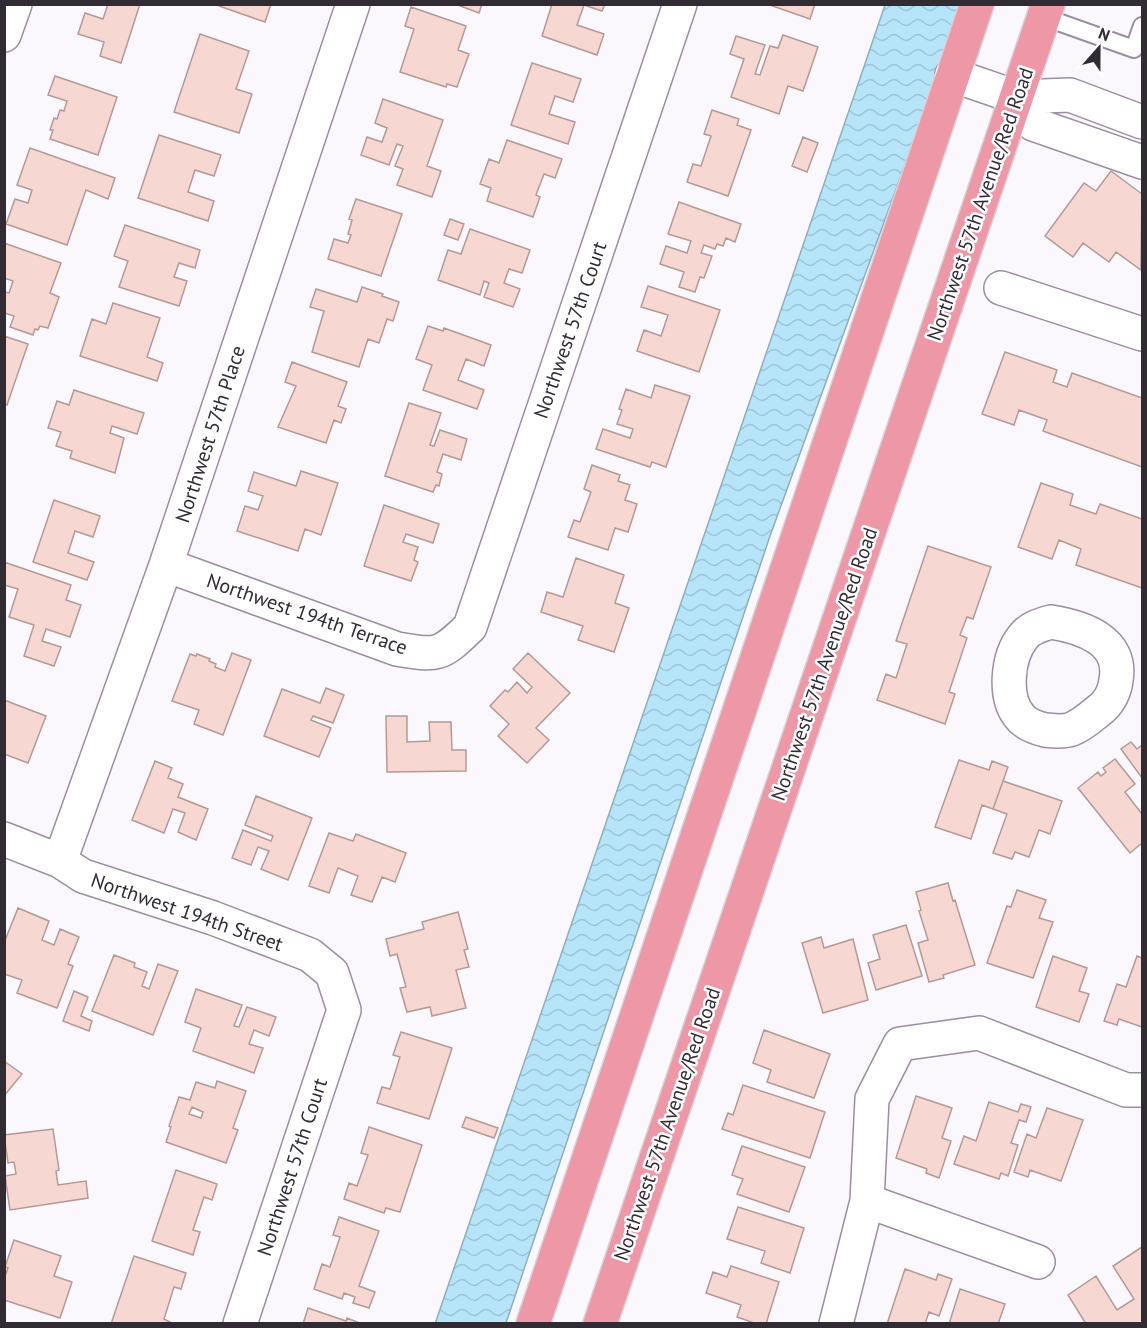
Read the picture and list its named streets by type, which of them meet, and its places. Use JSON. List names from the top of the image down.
{
  "streets": {
    "main road": ["Northwest 57th Avenue/Red Road"],
    "street": [
      "Northwest 57th Court",
      "Northwest 57th Place",
      "Northwest 194th Terrace",
      "Northwest 194th Street"
    ]
  },
  "crossings": [
    ["Northwest 57th Court", "Northwest 194th Terrace"],
    ["Northwest 57th Court", "Northwest 194th Street"],
    ["Northwest 57th Place", "Northwest 194th Terrace"],
    ["Northwest 57th Place", "Northwest 194th Street"]
  ],
  "north": "top"
}
